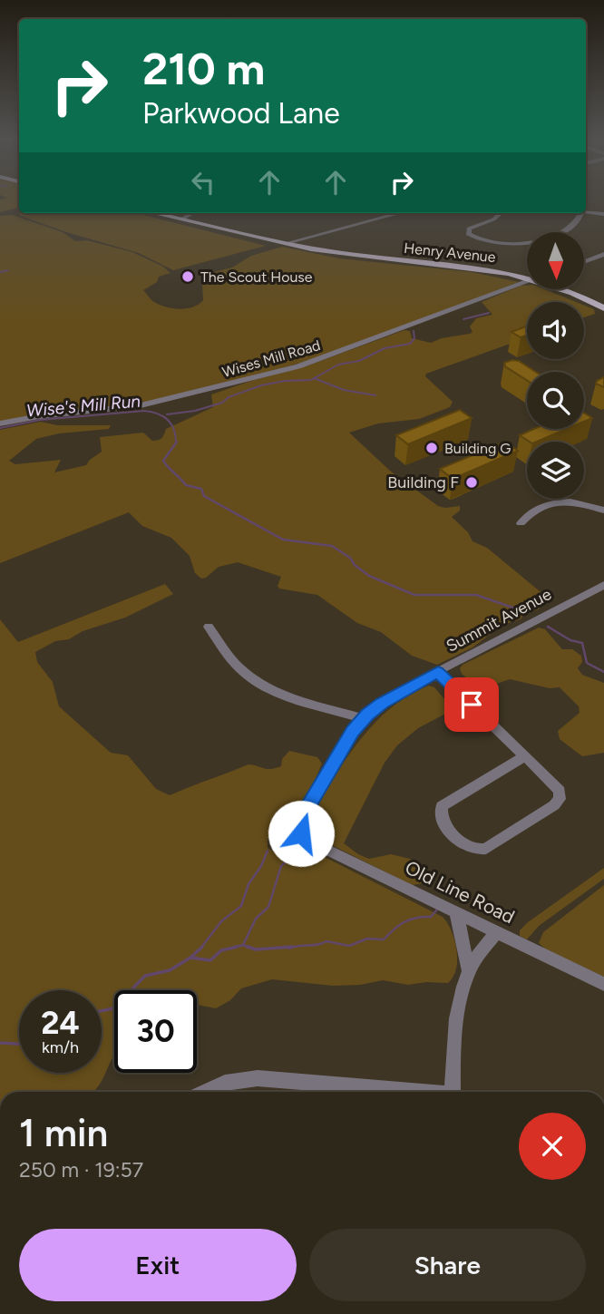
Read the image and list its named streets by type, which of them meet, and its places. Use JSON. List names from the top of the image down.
{
  "streets": {
    "main road": ["Henry Avenue"],
    "street": ["Wises Mill Road", "Summit Avenue", "Old Line Road"]
  },
  "crossings": [
    ["Summit Avenue", "Old Line Road"]
  ],
  "water": ["Wise's Mill Run"],
  "places": ["The Scout House", "Building G", "Building F"],
  "north": "bottom",
  "page": {
    "turn": ["210 m", "Parkwood Lane"],
    "speed": "24 km/h",
    "limit": "30",
    "heading": ["1 min", "250 m · 19:57"],
    "buttons": ["Exit", "Share"]
  }
}
